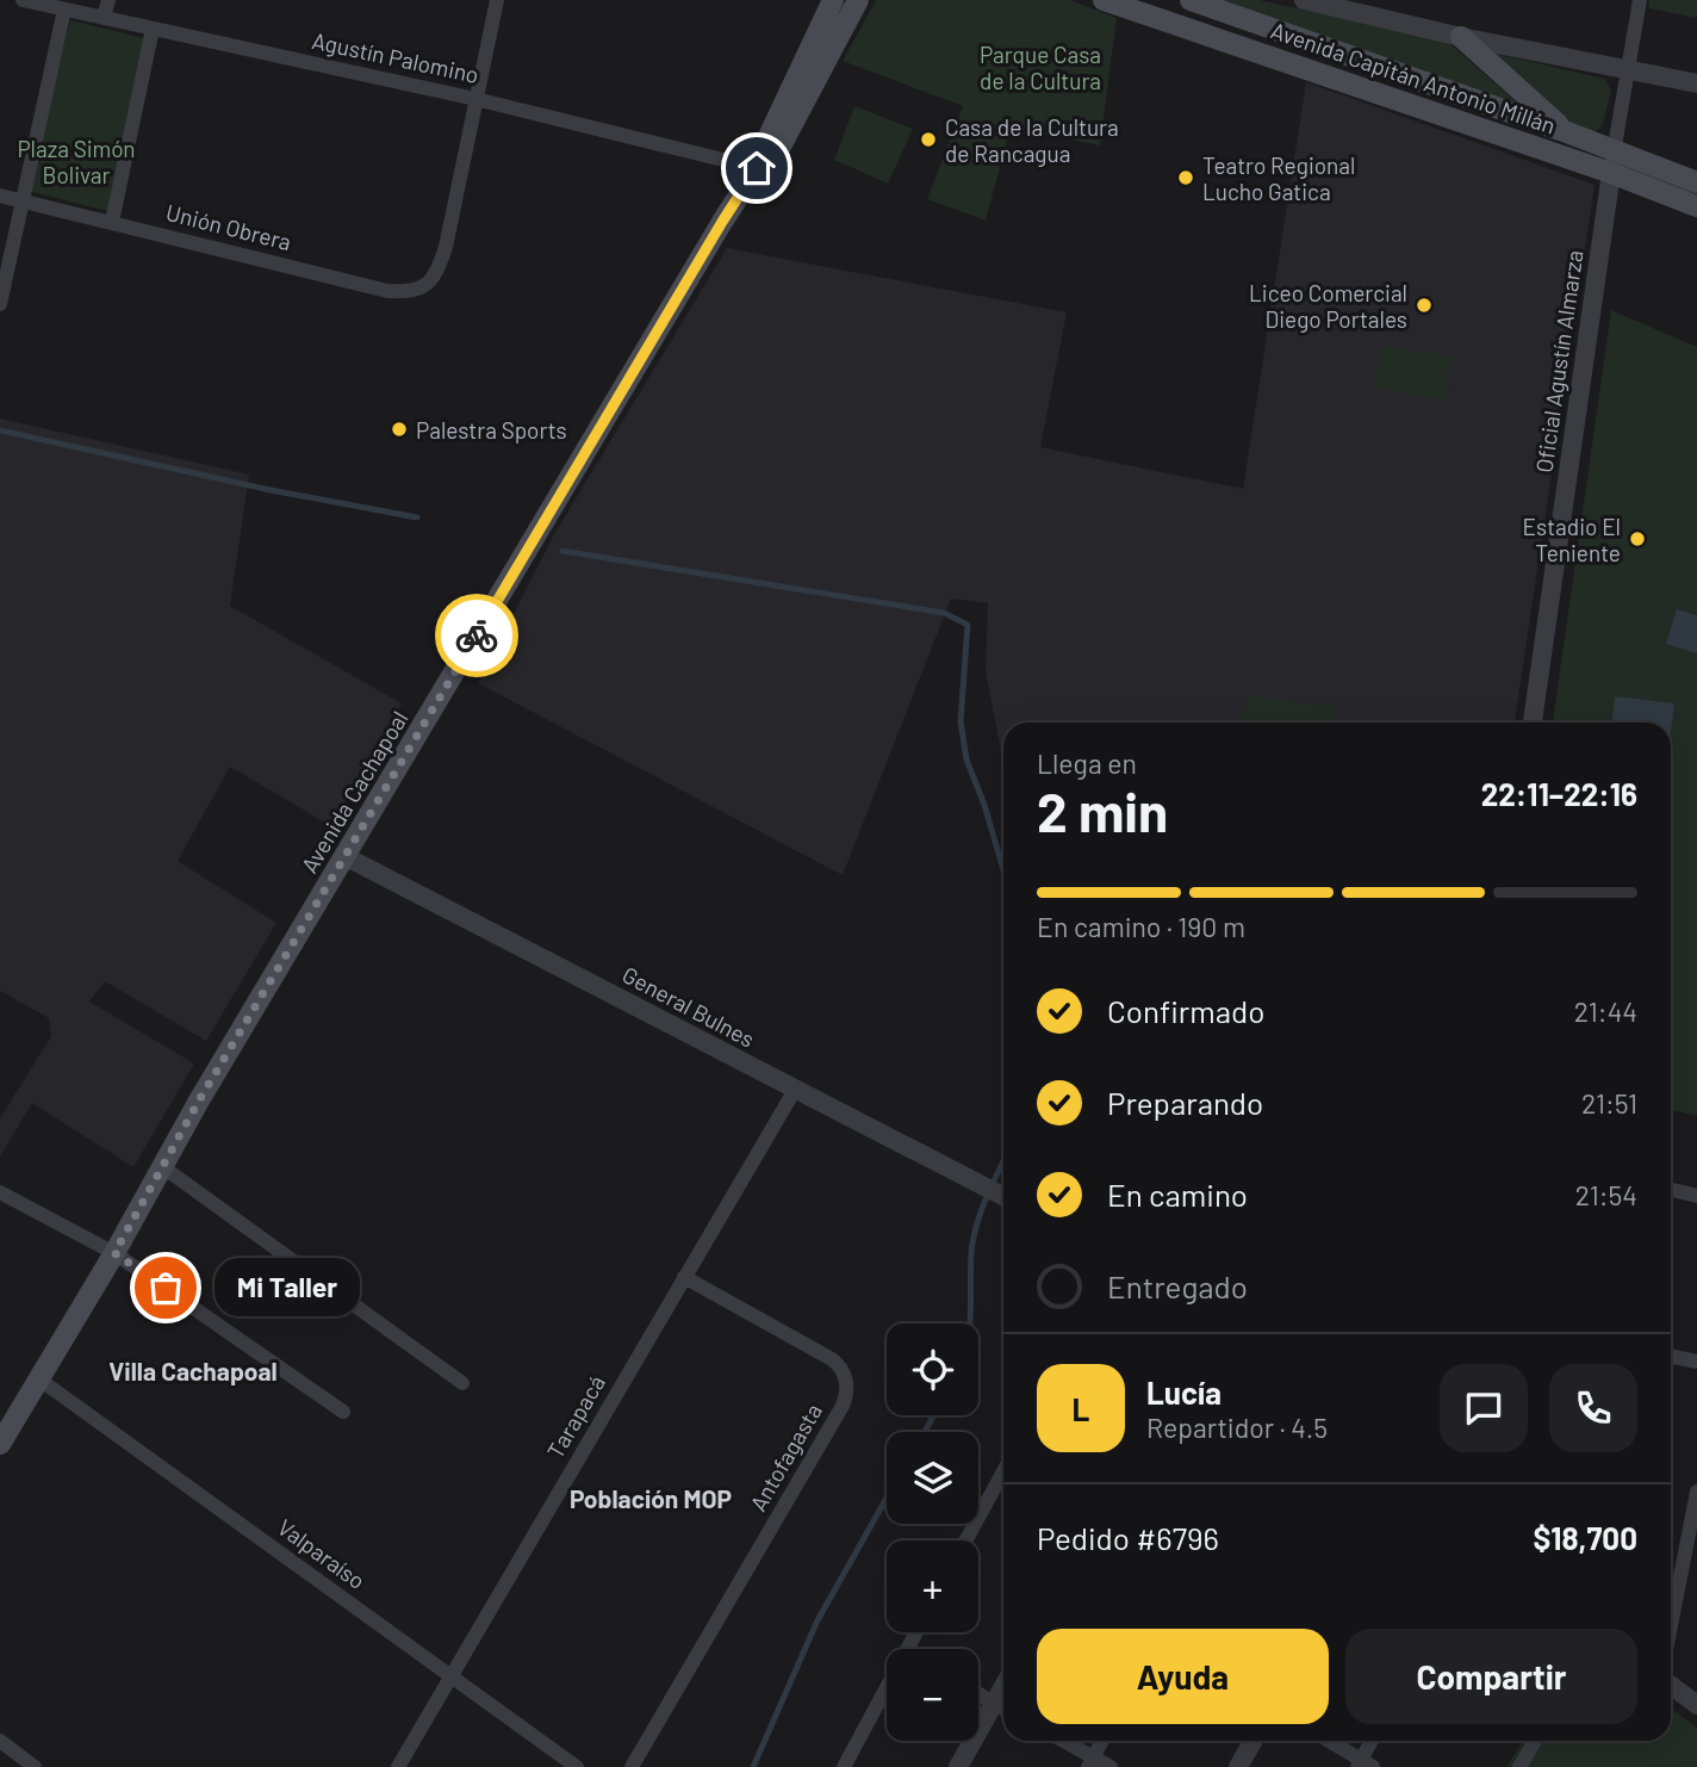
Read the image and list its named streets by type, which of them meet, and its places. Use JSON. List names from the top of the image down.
{
  "streets": {
    "main road": ["Avenida Capitán Antonio Millán", "Avenida Cachapoal"],
    "street": [
      "Agustín Palomino",
      "Unión Obrera",
      "Oficial Agustín Almarza",
      "General Bulnes",
      "Tarapacá",
      "Antofagasta",
      "Valparaíso"
    ]
  },
  "crossings": [
    ["Agustín Palomino", "Unión Obrera"],
    ["Agustín Palomino", "Avenida Cachapoal"],
    ["Avenida Capitán Antonio Millán", "Oficial Agustín Almarza"],
    ["Avenida Cachapoal", "General Bulnes"],
    ["Avenida Cachapoal", "Valparaíso"],
    ["General Bulnes", "Tarapacá"],
    ["Tarapacá", "Antofagasta"],
    ["Tarapacá", "Valparaíso"]
  ],
  "districts": ["Villa Cachapoal", "Población MOP"],
  "parks": ["Parque Casa de la Cultura", "Plaza Simón Bolivar"],
  "places": [
    "Casa de la Cultura de Rancagua",
    "Teatro Regional Lucho Gatica",
    "Liceo Comercial Diego Portales",
    "Palestra Sports",
    "Estadio El Teniente",
    "Mi Taller"
  ],
  "page": {
    "heading": ["2 min", "Llega en", "22:11–22:16"],
    "panel": [
      "Lucía",
      "Repartidor · 4.5",
      "Pedido #6796",
      "$18,700"
    ],
    "bar": "En camino · 190 m",
    "list": [
      ["Confirmado", "21:44"],
      ["Preparando", "21:51"],
      ["En camino", "21:54"],
      "Entregado"
    ],
    "bubble": "Mi Taller",
    "map_buttons": ["+", "−"],
    "round": "L",
    "buttons": ["Ayuda", "Compartir"]
  }
}
